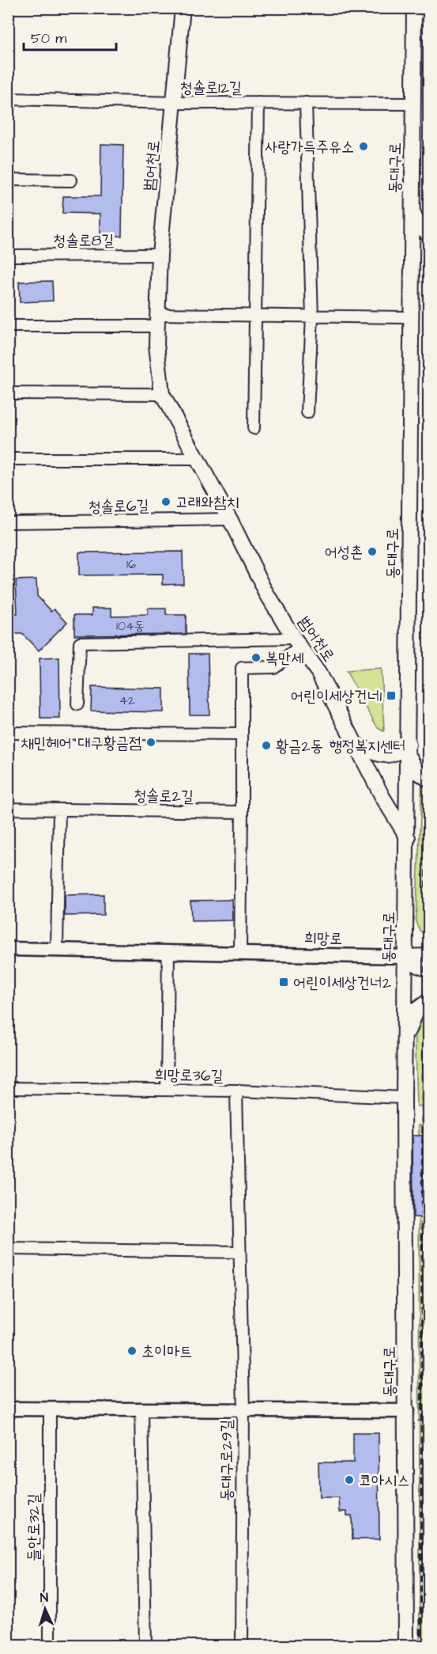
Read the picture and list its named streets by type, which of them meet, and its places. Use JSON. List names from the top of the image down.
{
  "streets": {
    "main road": ["범어천로", "동대구로"],
    "street": [
      "청솔로12길",
      "청솔로8길",
      "청솔로6길",
      "청솔로2길",
      "희망로",
      "희망로36길",
      "동대구로29길",
      "들안로32길"
    ]
  },
  "crossings": [
    ["청솔로12길", "범어천로"],
    ["청솔로12길", "동대구로"],
    ["범어천로", "동대구로"],
    ["범어천로", "청솔로8길"],
    ["범어천로", "청솔로6길"],
    ["동대구로", "희망로"],
    ["동대구로", "동대구로29길"],
    ["희망로36길", "동대구로29길"]
  ],
  "places": {
    "other": [
      "사랑가득주유소",
      "고래와참치",
      "어성촌",
      "복만세",
      "채민헤어 대구황금점",
      "황금2동 행정복지센터",
      "초이마트",
      "코아시스"
    ],
    "transit": ["어린이세상건너1", "어린이세상건너2"]
  },
  "house_numbers": ["16", "104동", "42"],
  "scale_bar": "50 m",
  "north": "top"
}
